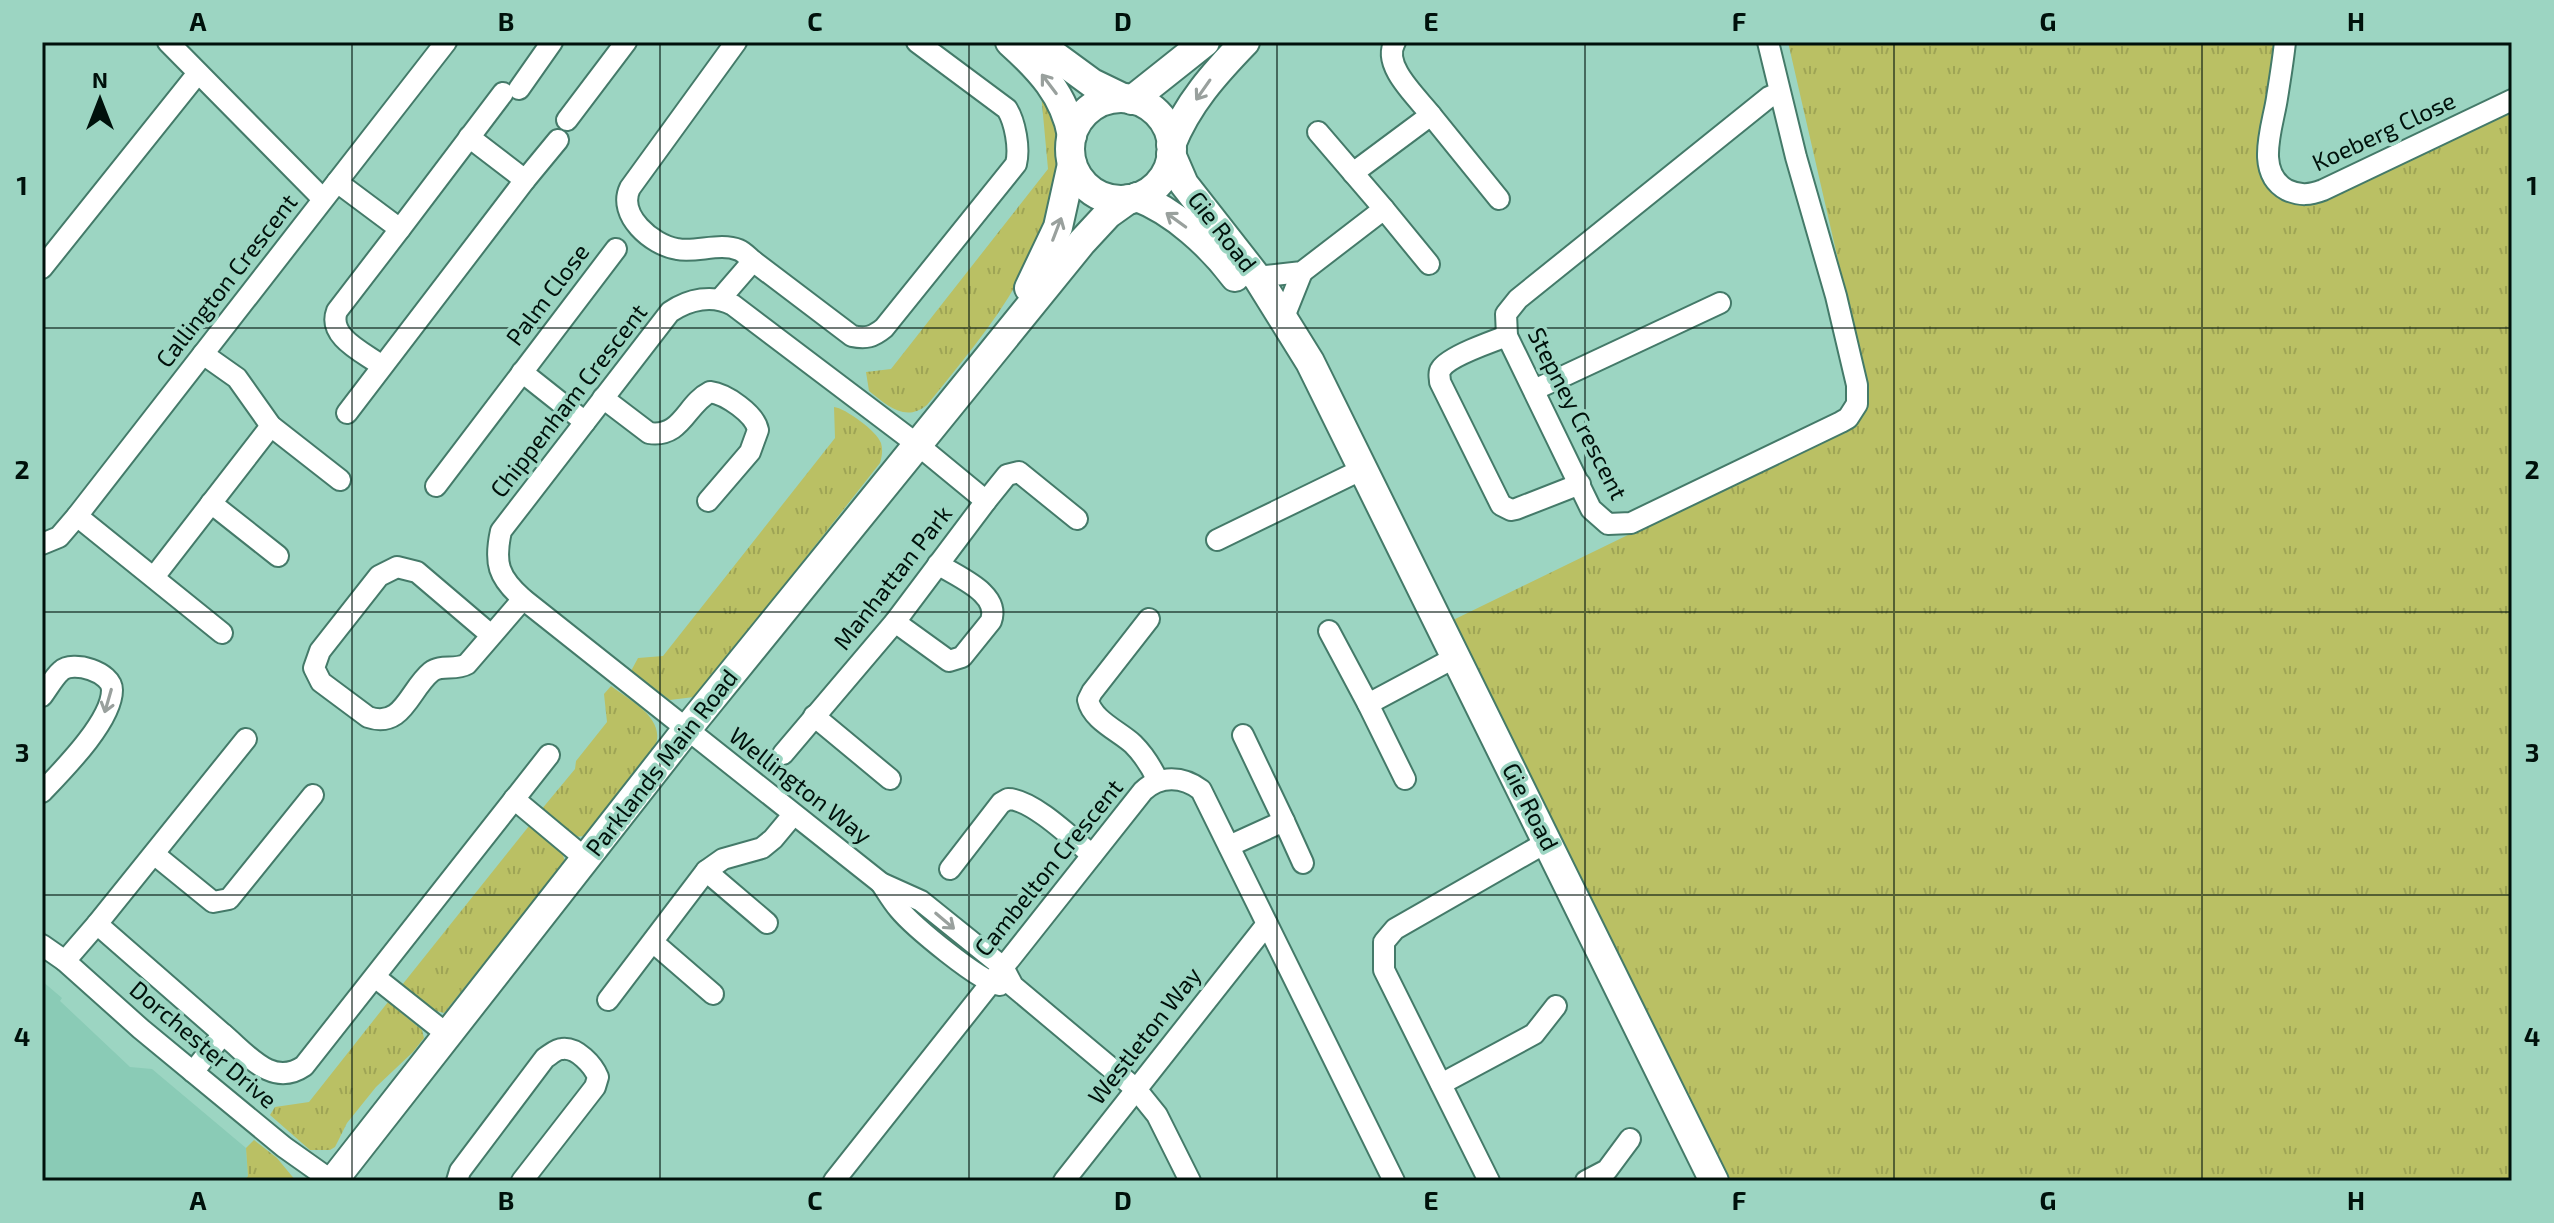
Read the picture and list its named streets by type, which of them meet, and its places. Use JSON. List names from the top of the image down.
{
  "streets": {
    "street": [
      "Koeberg Close",
      "Gie Road",
      "Callington Crescent",
      "Palm Close",
      "Chippenham Crescent",
      "Stepney Crescent",
      "Manhattan Park",
      "Parklands Main Road",
      "Wellington Way",
      "Cambelton Crescent",
      "Westleton Way",
      "Dorchester Drive"
    ]
  },
  "crossings": [
    ["Gie Road", "Parklands Main Road"],
    ["Palm Close", "Chippenham Crescent"],
    ["Chippenham Crescent", "Parklands Main Road"],
    ["Chippenham Crescent", "Wellington Way"],
    ["Manhattan Park", "Parklands Main Road"],
    ["Parklands Main Road", "Wellington Way"],
    ["Parklands Main Road", "Dorchester Drive"],
    ["Wellington Way", "Cambelton Crescent"],
    ["Cambelton Crescent", "Westleton Way"]
  ],
  "north": "top",
  "grid": {
    "columns": [
      "A",
      "B",
      "C",
      "D",
      "E",
      "F",
      "G",
      "H"
    ],
    "rows": [
      "1",
      "2",
      "3",
      "4"
    ]
  }
}
